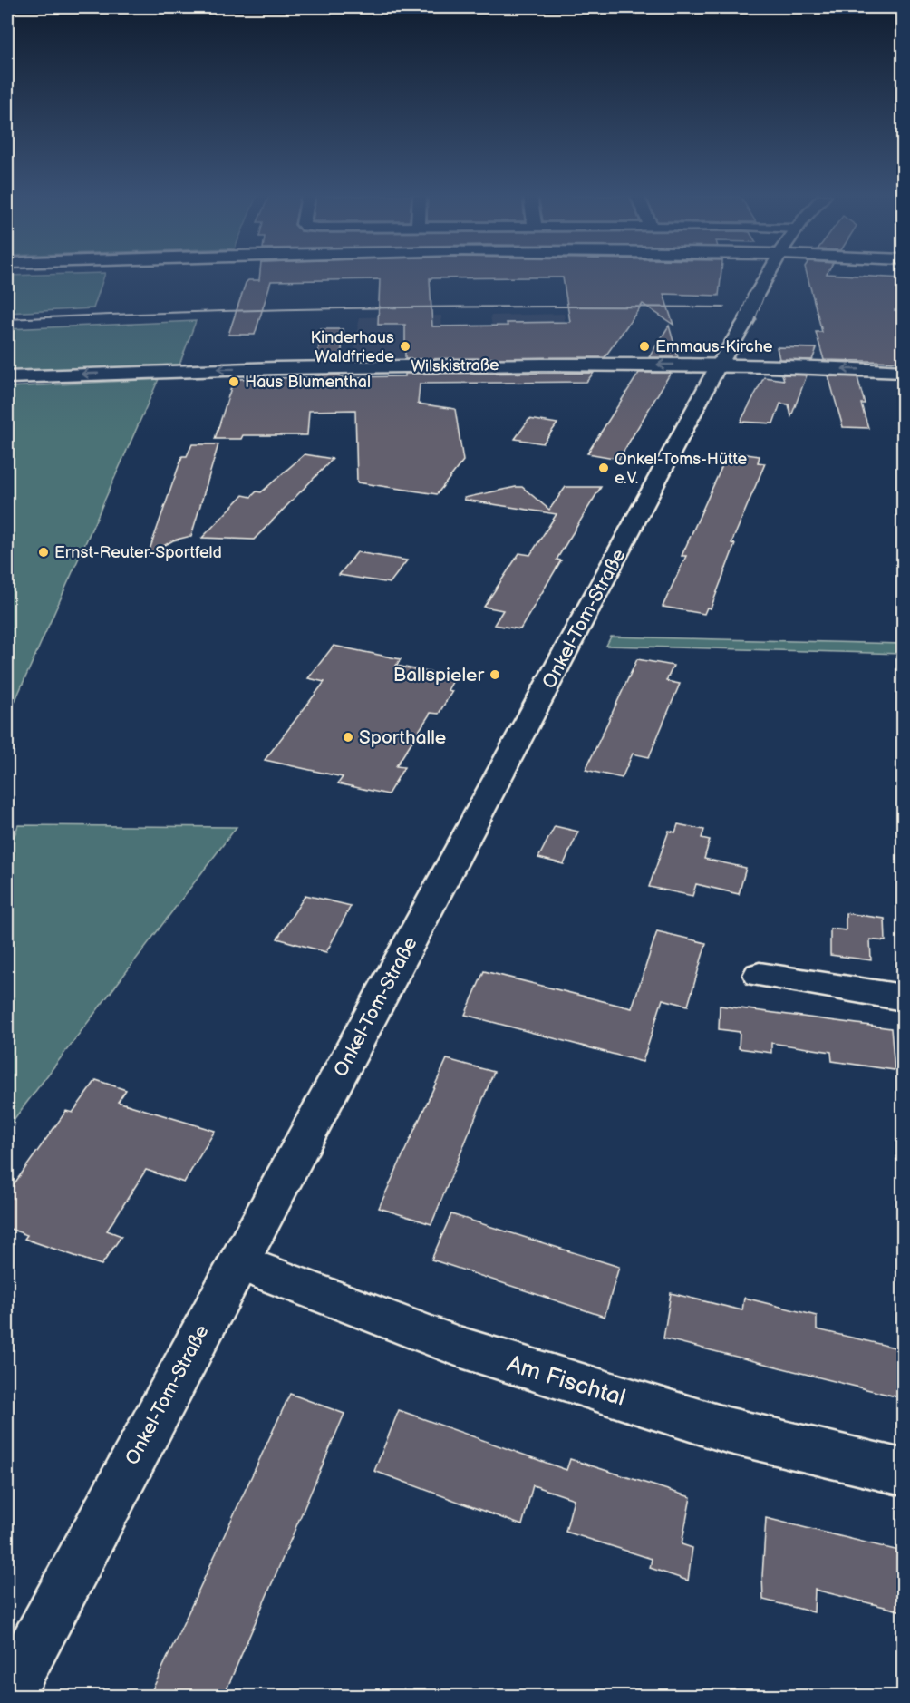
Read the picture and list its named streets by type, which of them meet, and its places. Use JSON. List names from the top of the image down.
{
  "streets": {
    "main road": ["Wilskistraße", "Onkel-Tom-Straße", "Am Fischtal"]
  },
  "crossings": [
    ["Wilskistraße", "Onkel-Tom-Straße"],
    ["Onkel-Tom-Straße", "Am Fischtal"]
  ],
  "one_way": ["Wilskistraße"],
  "places": [
    "Kinderhaus Waldfriede",
    "Emmaus-Kirche",
    "Haus Blumenthal",
    "Onkel-Toms-Hütte e.V.",
    "Ernst-Reuter-Sportfeld",
    "Ballspieler",
    "Sporthalle"
  ]
}
